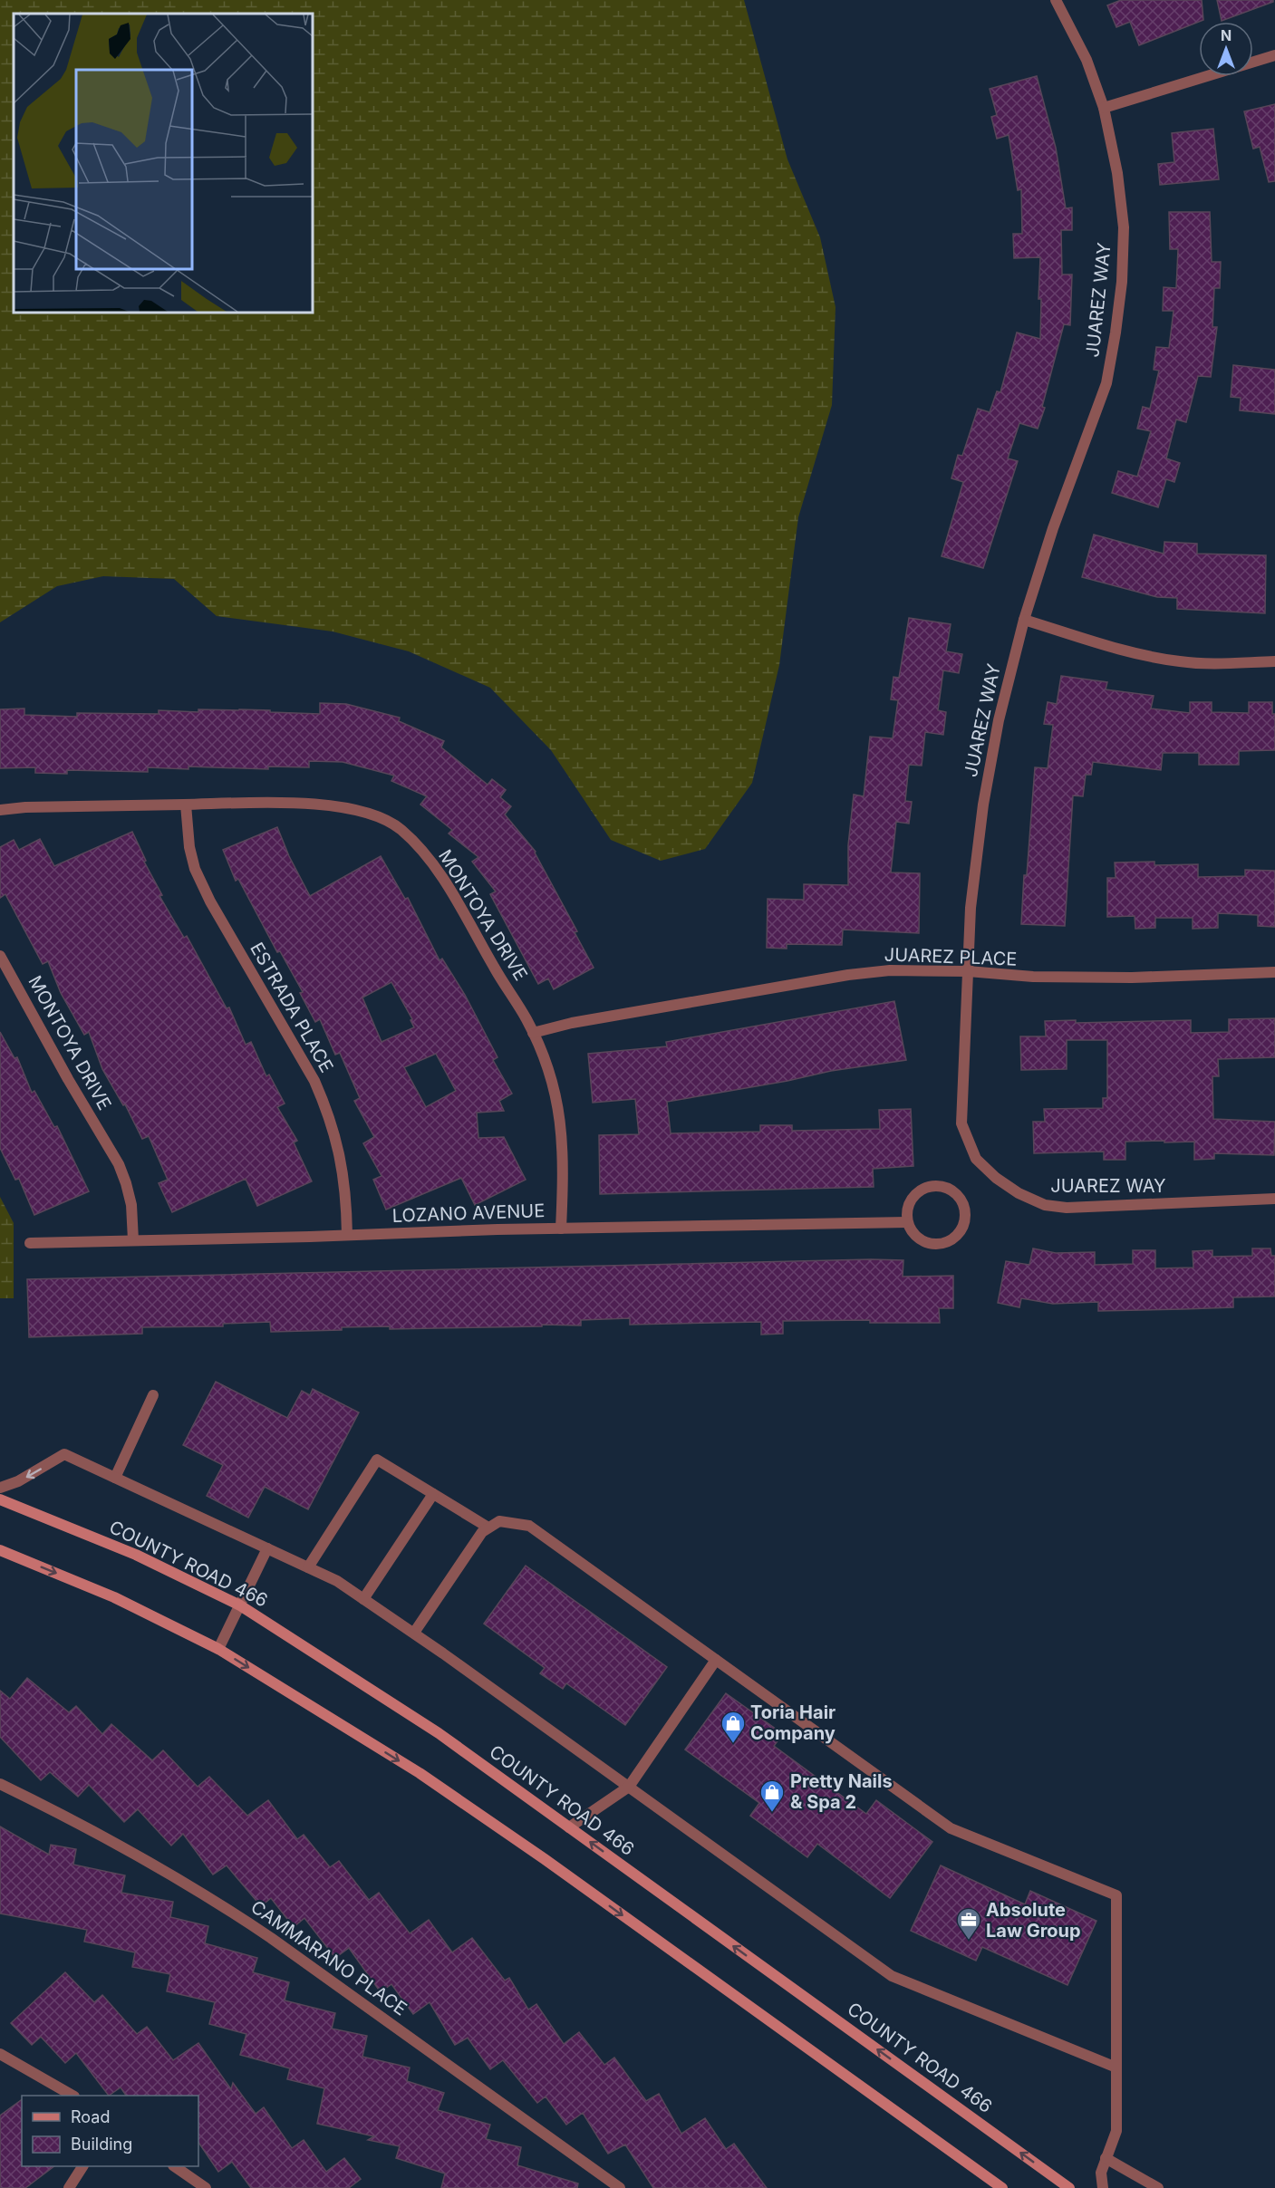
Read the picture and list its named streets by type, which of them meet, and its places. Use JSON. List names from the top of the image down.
{
  "streets": {
    "main road": ["COUNTY ROAD 466"],
    "street": [
      "JUAREZ WAY",
      "MONTOYA DRIVE",
      "JUAREZ PLACE",
      "ESTRADA PLACE",
      "LOZANO AVENUE",
      "CAMMARANO PLACE"
    ]
  },
  "crossings": [
    ["JUAREZ WAY", "JUAREZ PLACE"],
    ["MONTOYA DRIVE", "JUAREZ PLACE"],
    ["MONTOYA DRIVE", "ESTRADA PLACE"],
    ["MONTOYA DRIVE", "LOZANO AVENUE"],
    ["ESTRADA PLACE", "LOZANO AVENUE"]
  ],
  "places": {
    "shop": ["Toria Hair Company", "Pretty Nails & Spa 2"],
    "office": ["Absolute Law Group"]
  },
  "legend": ["Road", "Building"],
  "north": "top"
}
